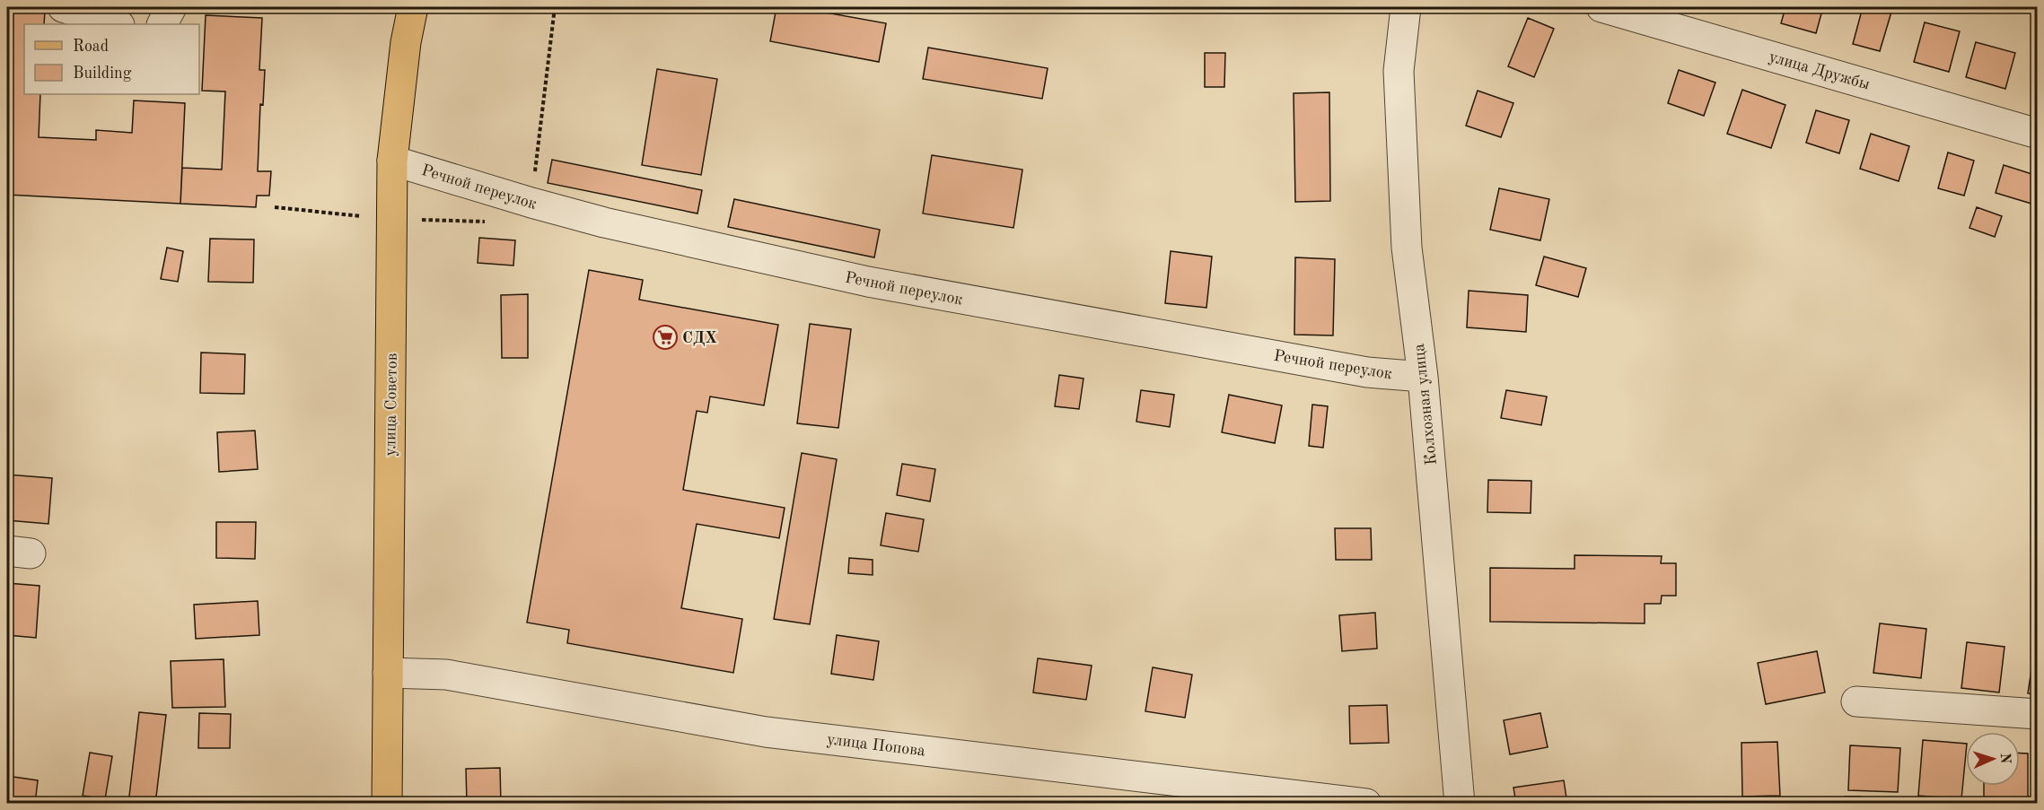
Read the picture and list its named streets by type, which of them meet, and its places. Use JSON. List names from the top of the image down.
{
  "streets": {
    "main road": ["улица Советов"],
    "street": [
      "улица Дружбы",
      "Речной переулок",
      "Колхозная улица",
      "улица Попова"
    ]
  },
  "crossings": [
    ["Речной переулок", "улица Советов"],
    ["Речной переулок", "Колхозная улица"],
    ["улица Советов", "улица Попова"]
  ],
  "places": {
    "supermarket": ["СДХ"]
  },
  "legend": ["Road", "Building"],
  "north": "right"
}
